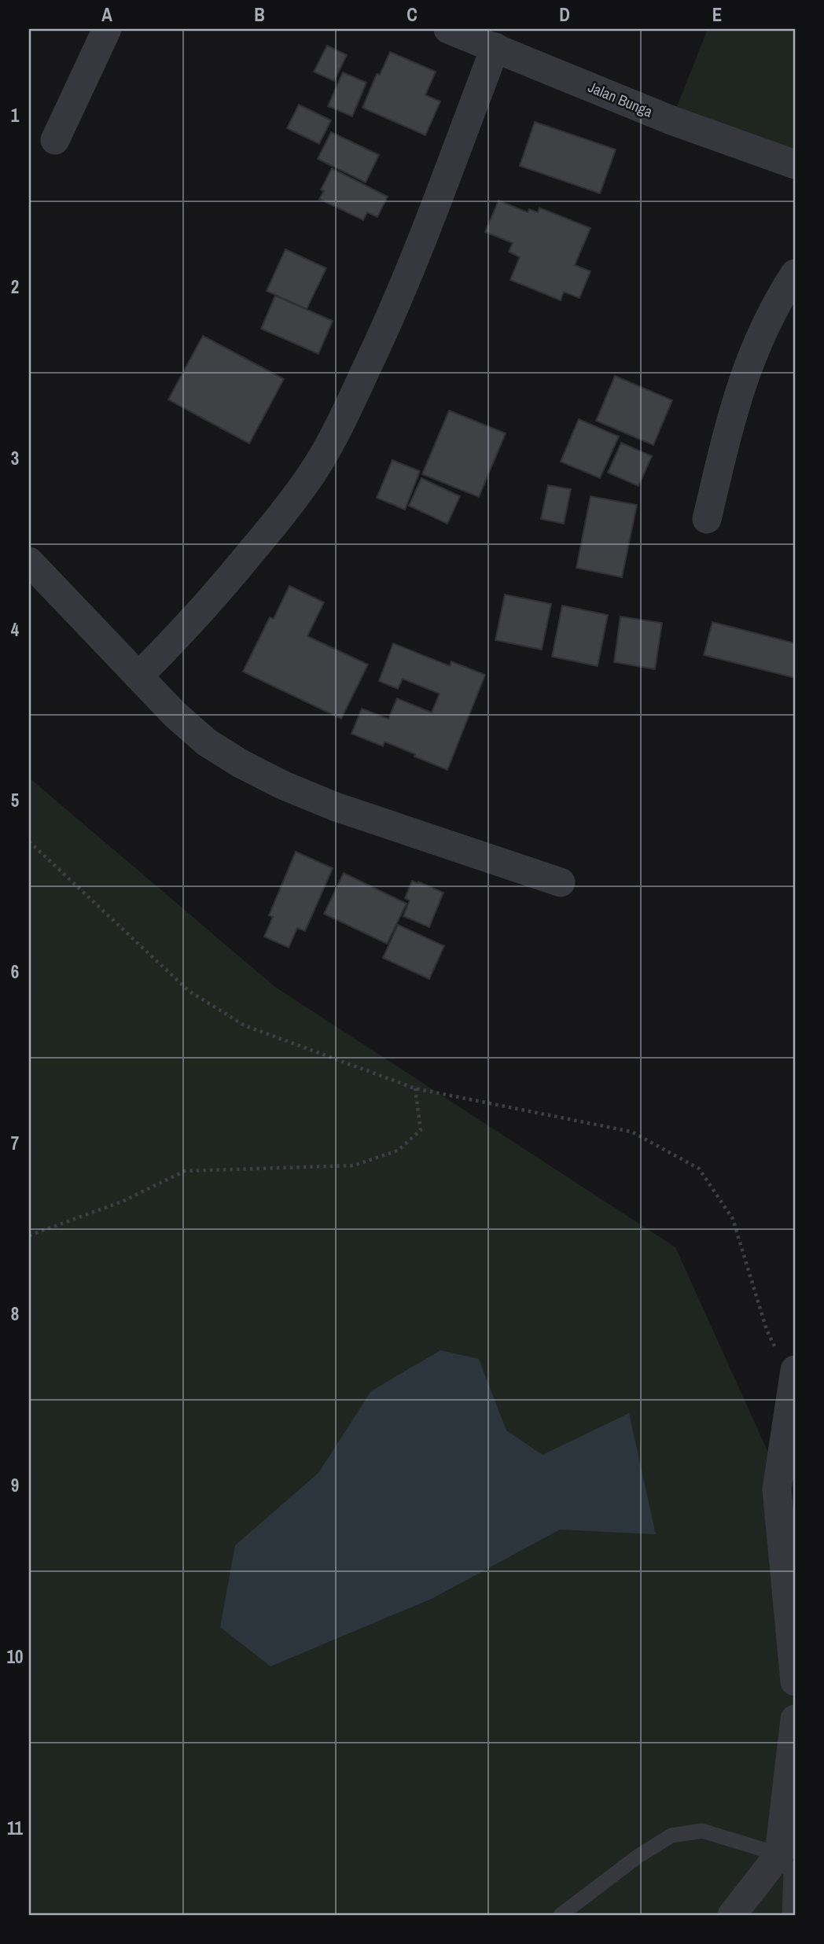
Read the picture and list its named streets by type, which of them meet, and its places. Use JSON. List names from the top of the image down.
{
  "streets": {
    "street": ["Jalan Bunga"]
  },
  "grid": {
    "columns": [
      "A",
      "B",
      "C",
      "D",
      "E"
    ],
    "rows": [
      "1",
      "2",
      "3",
      "4",
      "5",
      "6",
      "7",
      "8",
      "9",
      "10",
      "11"
    ]
  }
}
